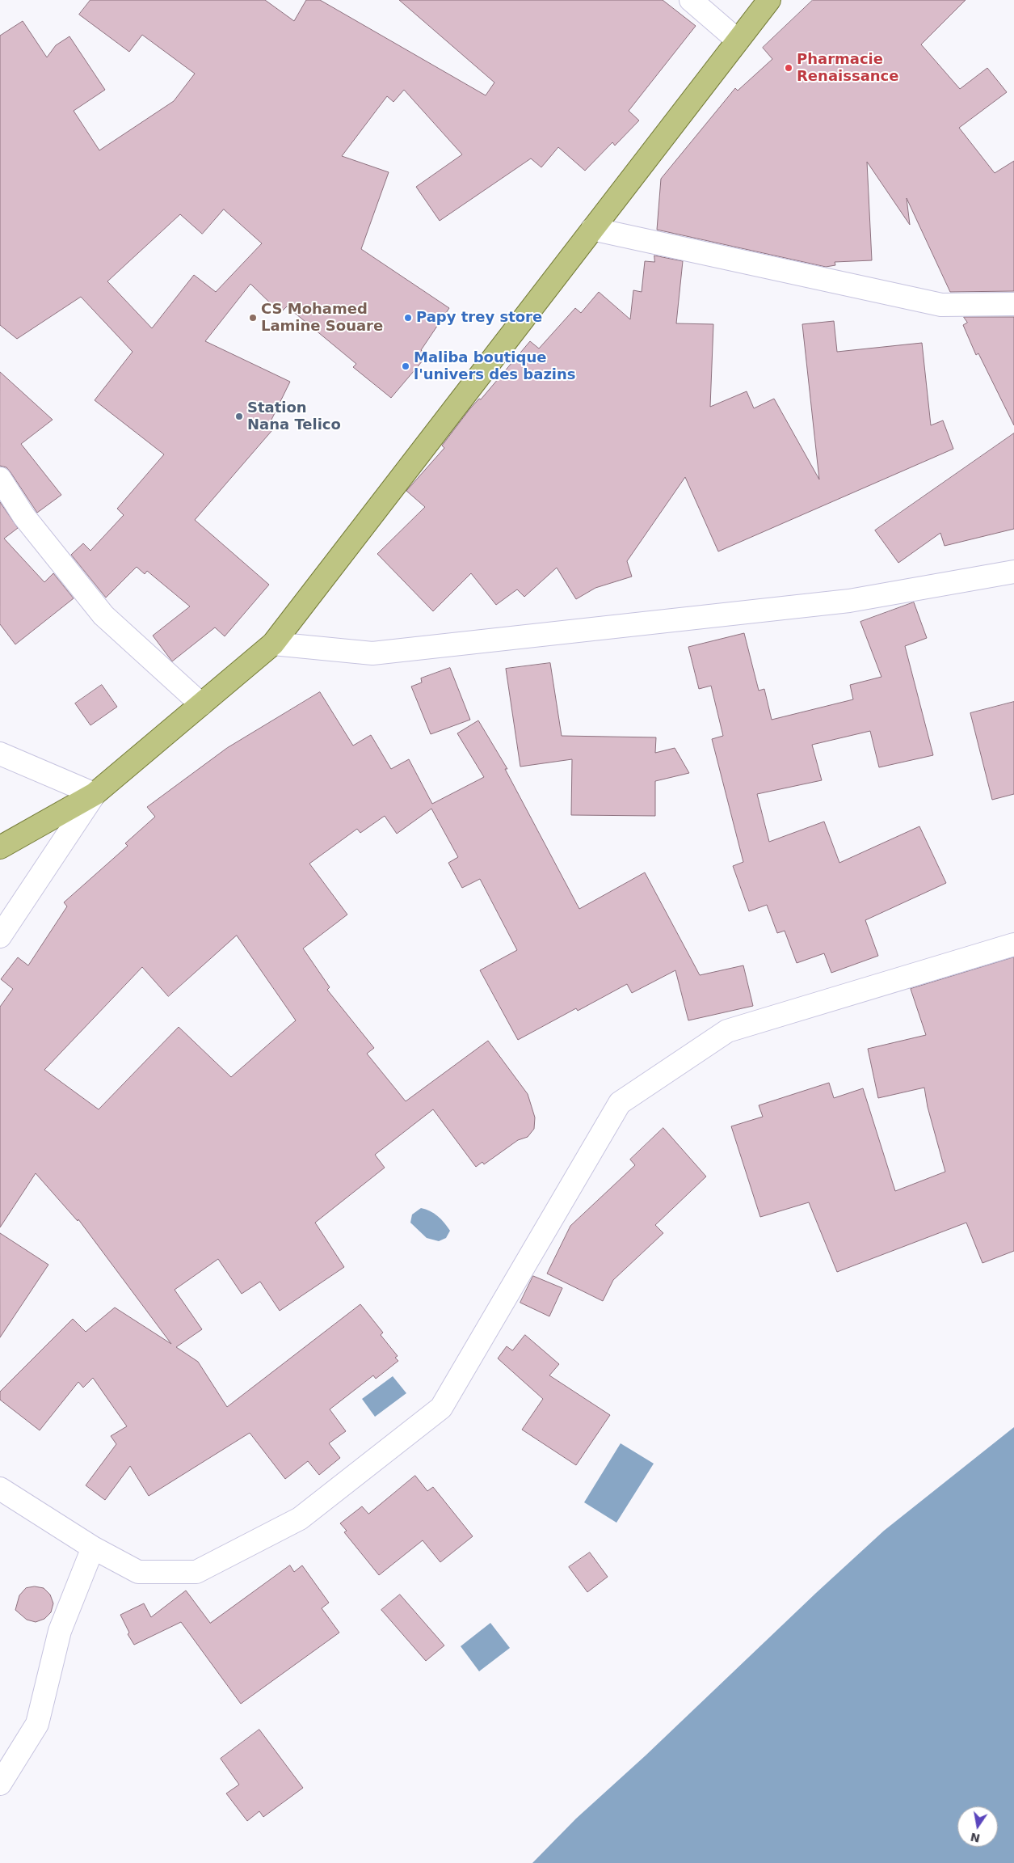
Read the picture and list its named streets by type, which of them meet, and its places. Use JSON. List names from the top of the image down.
{
  "places": [
    "Pharmacie Renaissance",
    "CS Mohamed Lamine Souare",
    "Papy trey store",
    "Maliba boutique l'univers des bazins",
    "Station Nana Telico"
  ],
  "north": "bottom"
}
